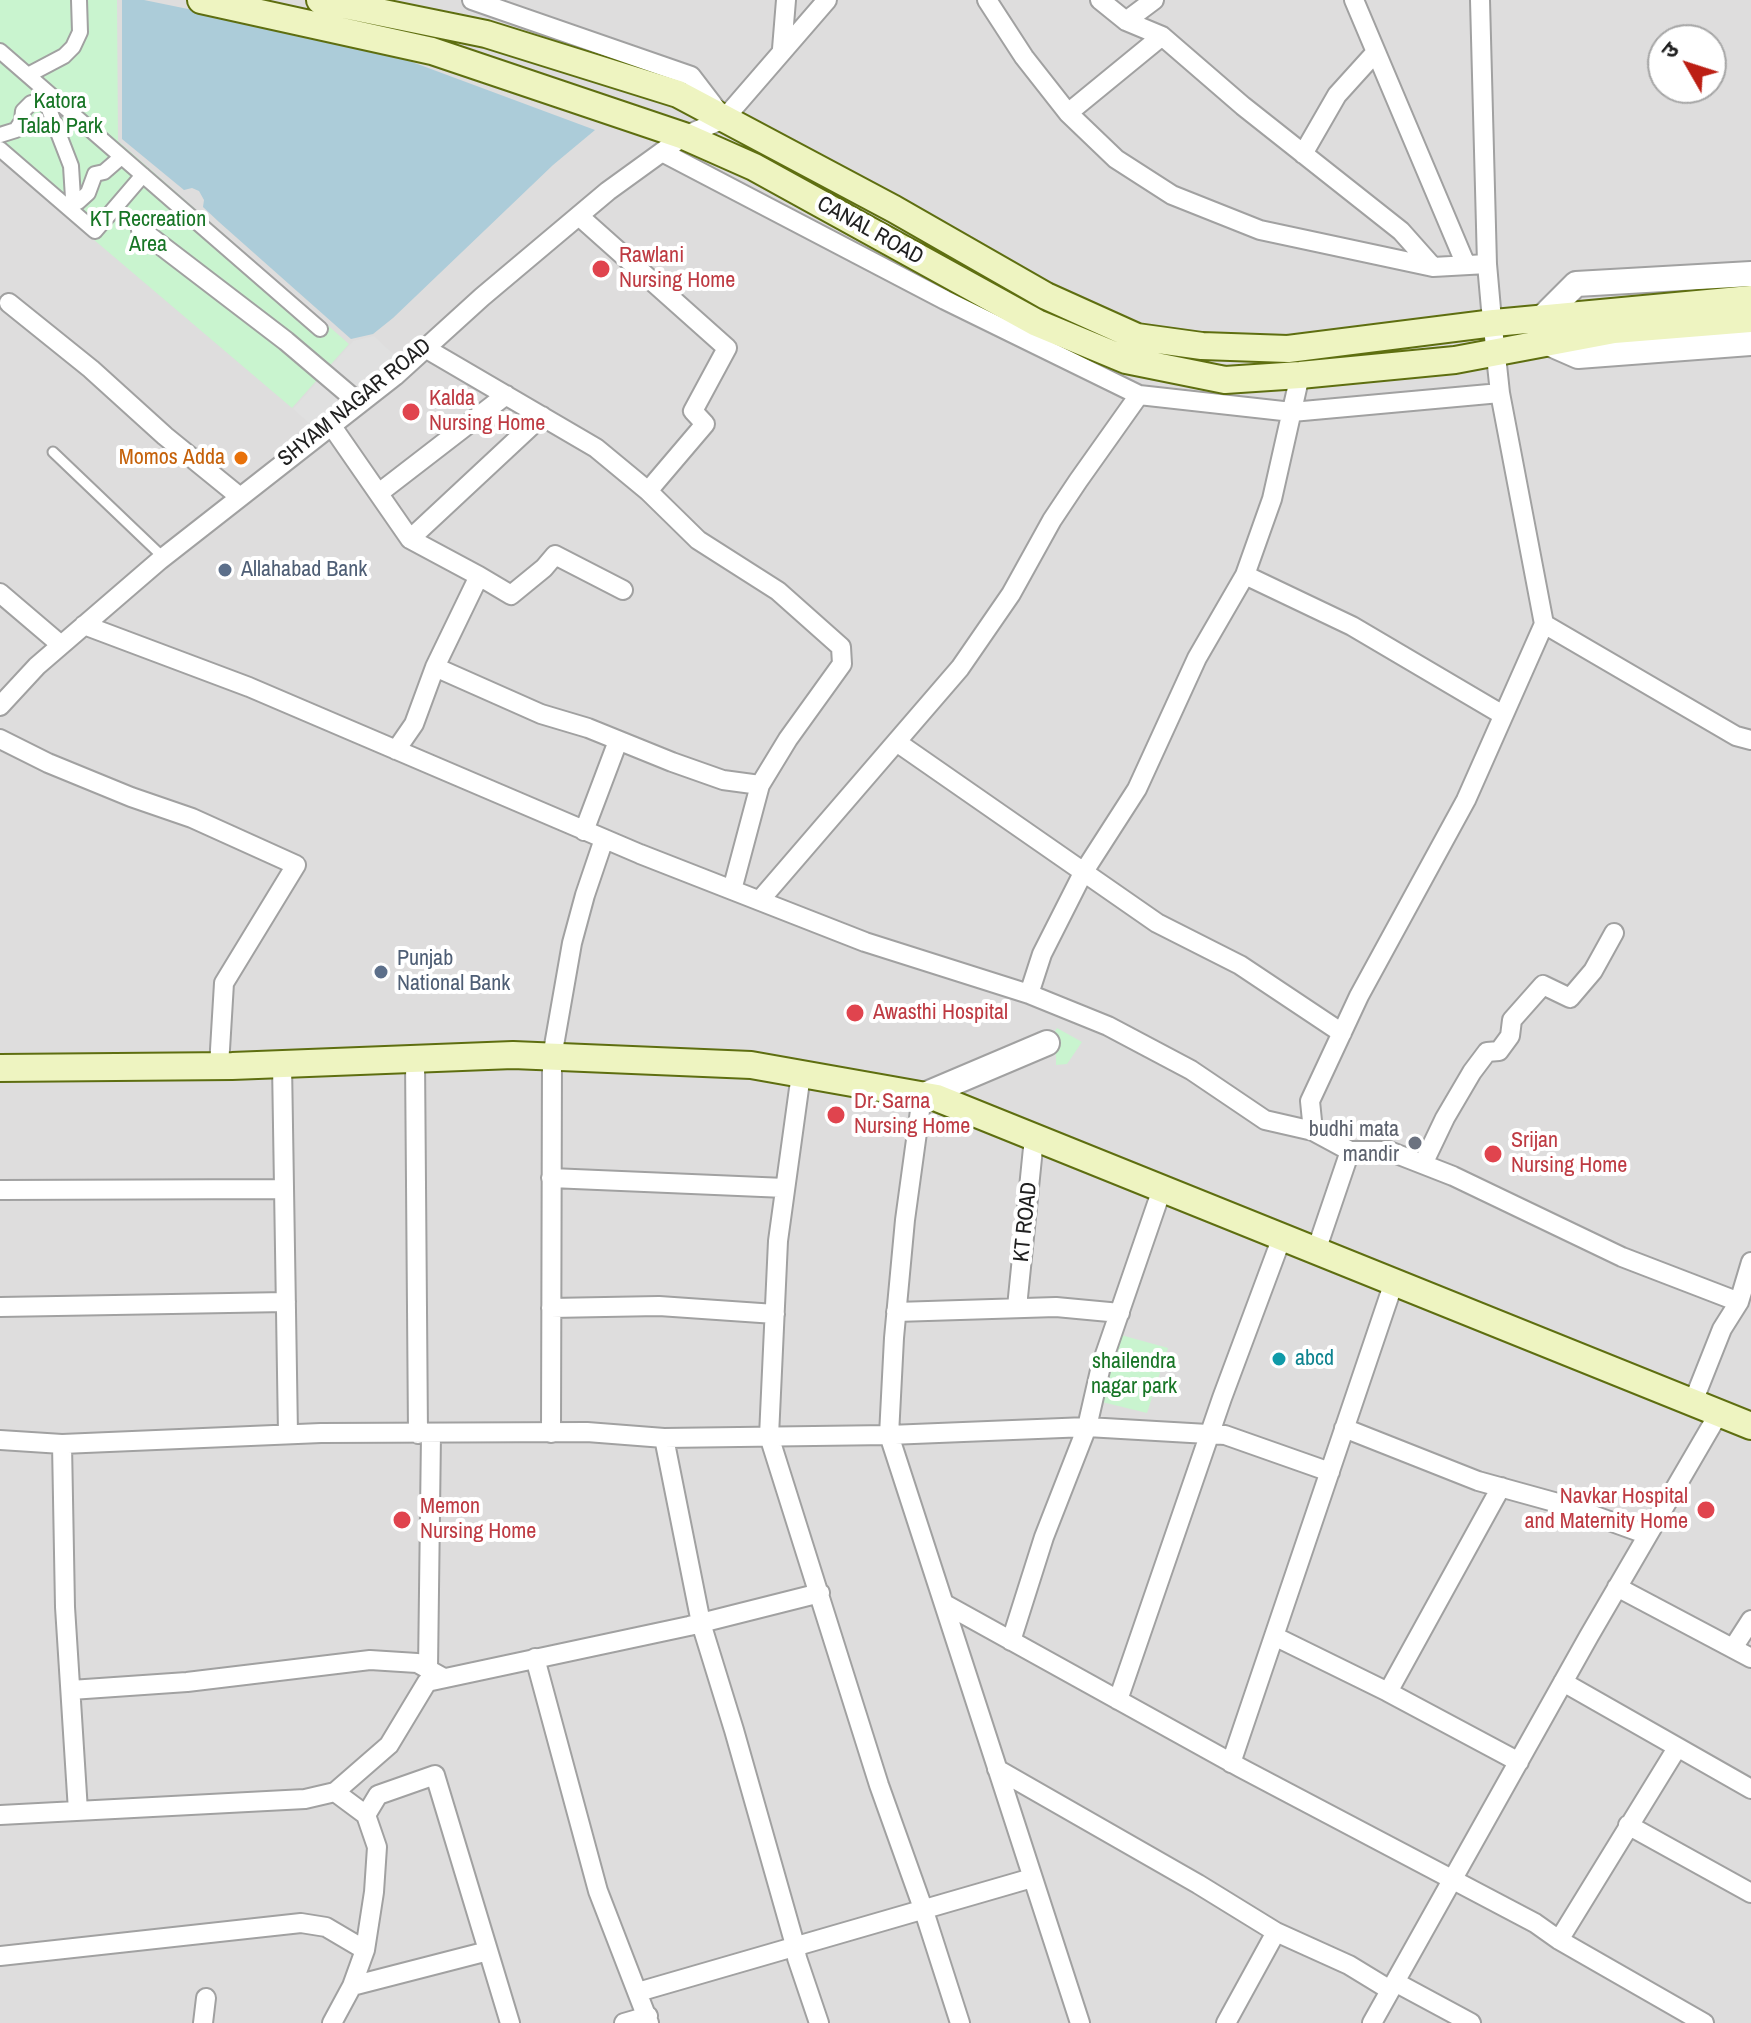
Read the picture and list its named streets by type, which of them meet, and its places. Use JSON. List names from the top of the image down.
{
  "streets": {
    "main road": ["CANAL ROAD"],
    "street": ["SHYAM NAGAR ROAD", "KT ROAD"]
  },
  "crossings": [
    ["CANAL ROAD", "SHYAM NAGAR ROAD"]
  ],
  "parks": ["Katora Talab Park", "KT Recreation Area", "shailendra nagar park"],
  "places": [
    "Rawlani Nursing Home",
    "Kalda Nursing Home",
    "Momos Adda",
    "Allahabad Bank",
    "Punjab National Bank",
    "Awasthi Hospital",
    "Dr. Sarna Nursing Home",
    "budhi mata mandir",
    "Srijan Nursing Home",
    "abcd",
    "Navkar Hospital and Maternity Home",
    "Memon Nursing Home"
  ],
  "north": "top left"
}
